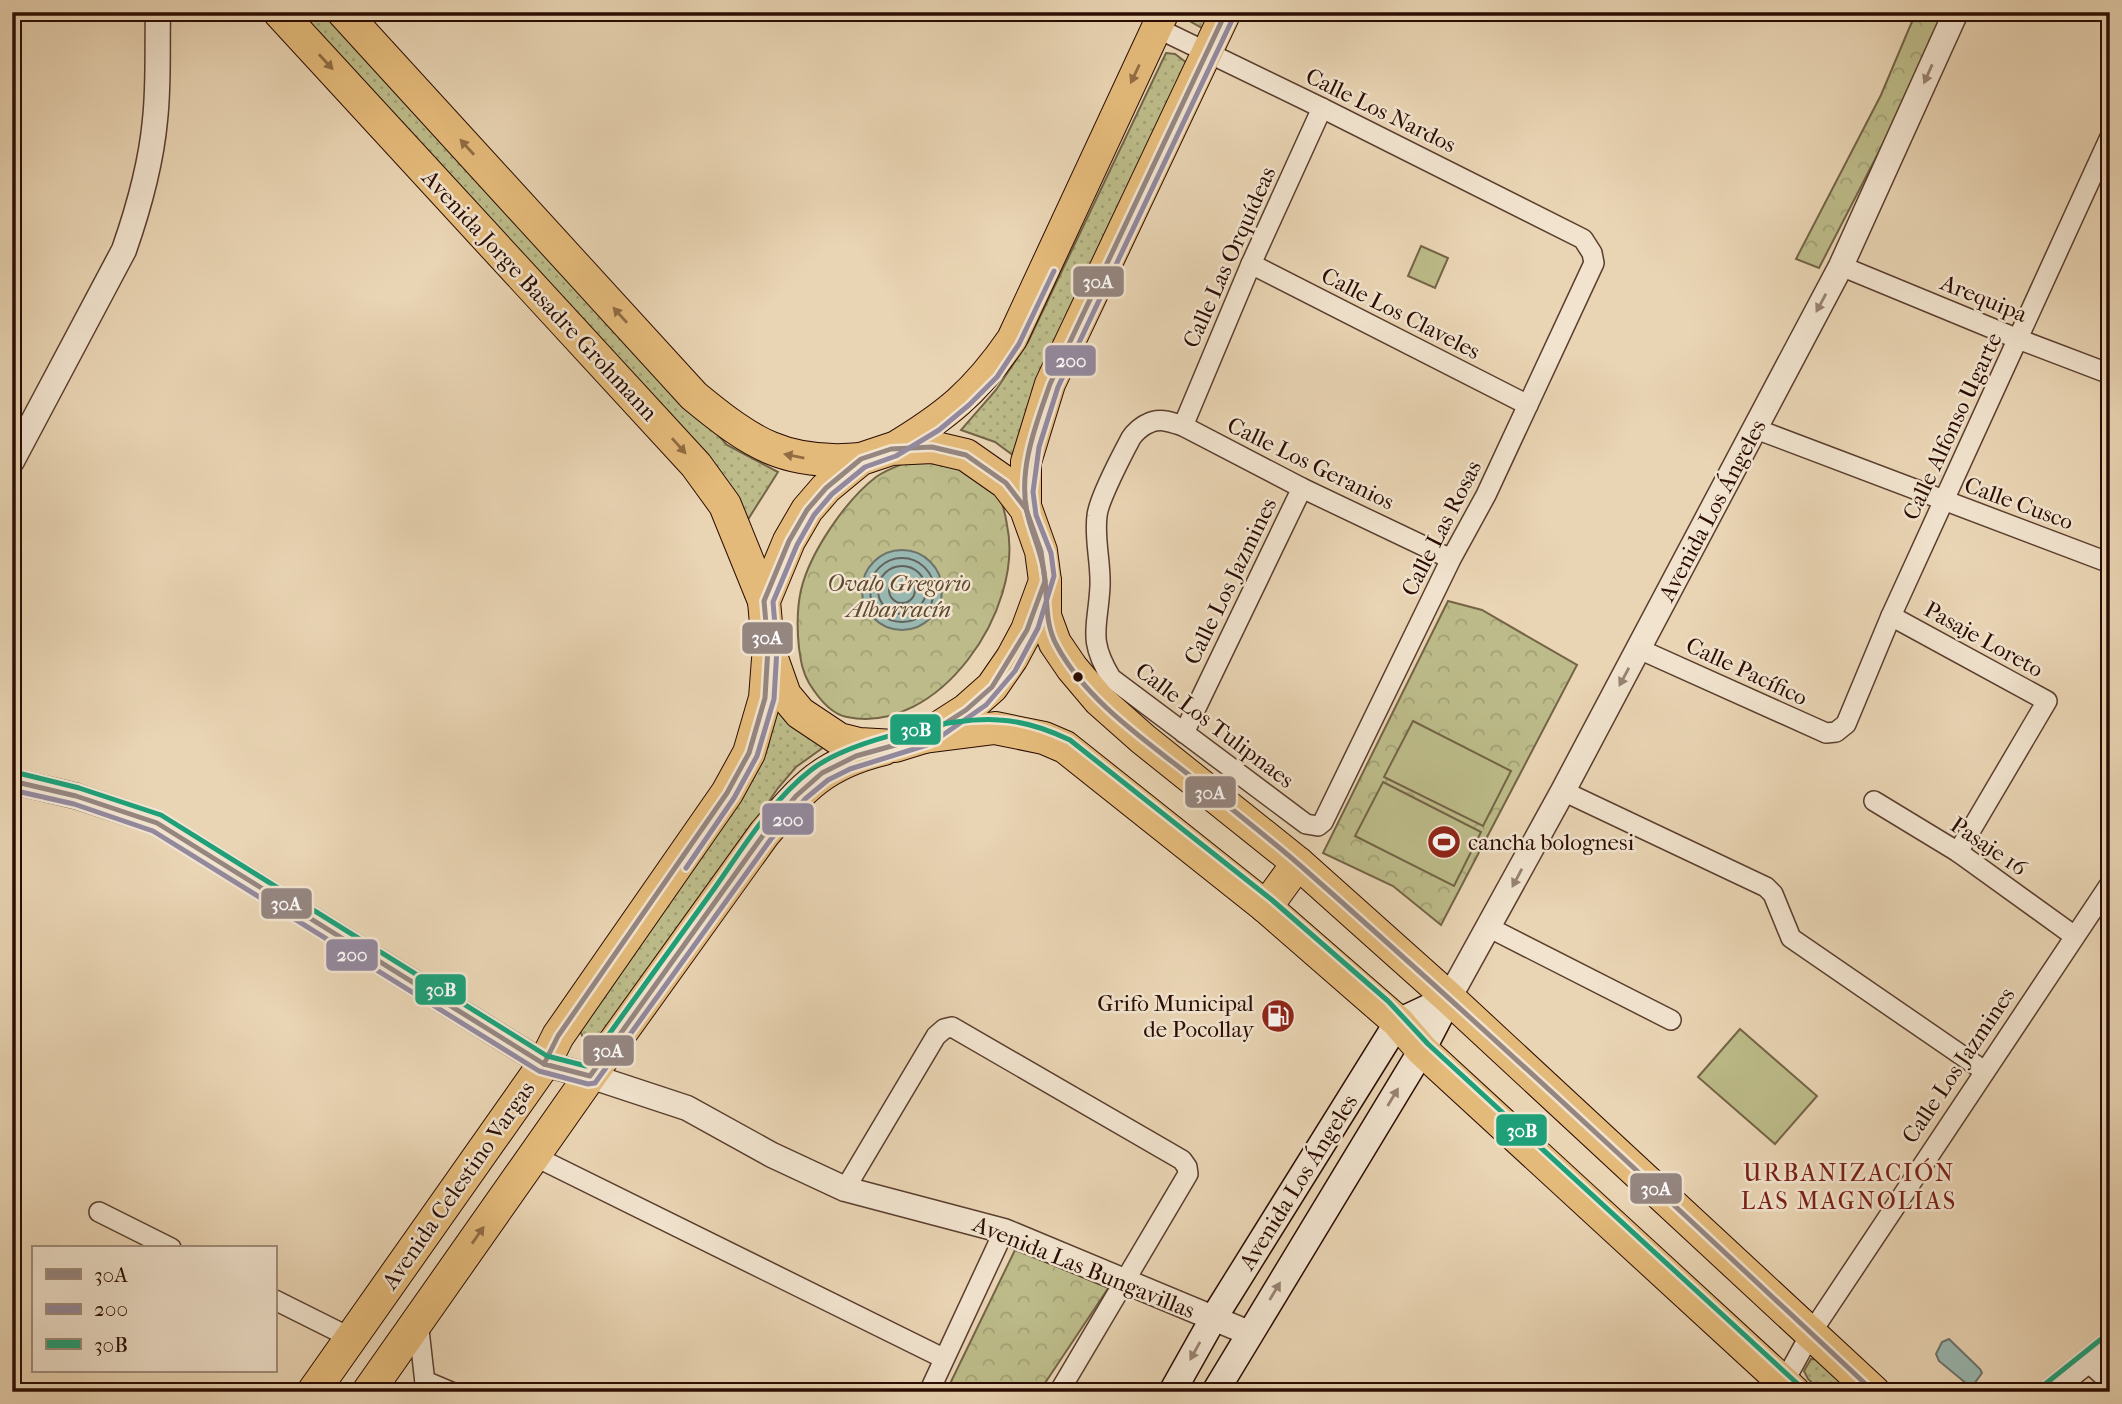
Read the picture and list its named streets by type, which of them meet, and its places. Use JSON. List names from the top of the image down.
{
  "streets": {
    "highway": ["Avenida Jorge Basadre Grohmann", "Avenida Celestino Vargas"],
    "main road": ["Avenida Los Ángeles"],
    "street": [
      "Calle Los Nardos",
      "Calle Las Orquídeas",
      "Arequipa",
      "Calle Los Claveles",
      "Calle Alfonso Ugarte",
      "Calle Los Geranios",
      "Calle Cusco",
      "Calle Las Rosas",
      "Calle Los Jazmines",
      "Pasaje Loreto",
      "Calle Pacífico",
      "Calle Los Tulipnaes",
      "Pasaje 16",
      "Avenida Las Bungavillas"
    ]
  },
  "crossings": [
    ["Calle Los Nardos", "Calle Las Orquídeas"],
    ["Calle Los Nardos", "Calle Las Rosas"],
    ["Calle Las Orquídeas", "Calle Los Claveles"],
    ["Calle Las Orquídeas", "Calle Los Geranios"],
    ["Arequipa", "Calle Alfonso Ugarte"],
    ["Arequipa", "Avenida Los Ángeles"],
    ["Calle Los Claveles", "Calle Las Rosas"],
    ["Calle Alfonso Ugarte", "Calle Cusco"],
    ["Calle Alfonso Ugarte", "Pasaje Loreto"],
    ["Calle Alfonso Ugarte", "Calle Pacífico"],
    ["Calle Los Geranios", "Calle Las Rosas"],
    ["Calle Los Geranios", "Calle Los Jazmines"],
    ["Calle Los Geranios", "Calle Los Tulipnaes"],
    ["Calle Cusco", "Avenida Los Ángeles"],
    ["Avenida Los Ángeles", "Calle Pacífico"],
    ["Avenida Los Ángeles", "Avenida Las Bungavillas"],
    ["Calle Las Rosas", "Calle Los Tulipnaes"],
    ["Calle Los Jazmines", "Calle Los Tulipnaes"],
    ["Calle Los Jazmines", "Pasaje 16"],
    ["Pasaje Loreto", "Pasaje 16"],
    ["Avenida Celestino Vargas", "Avenida Las Bungavillas"]
  ],
  "districts": ["URBANIZACIÓN LAS MAGNOLIAS"],
  "parks": ["Ovalo Gregorio Albarracín"],
  "places": {
    "sports": ["cancha bolognesi"],
    "fuel station": ["Grifo Municipal de Pocollay"]
  },
  "lines": ["transit line 30A", "transit line 200", "transit line 30B"],
  "legend": ["30A", "200", "30B"]
}
